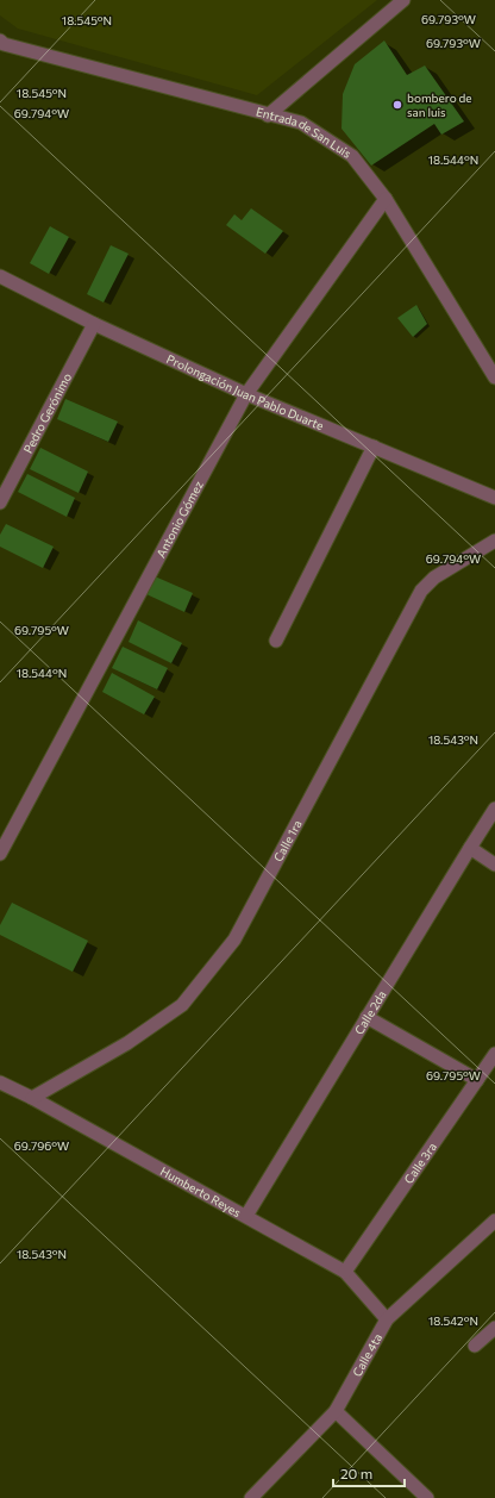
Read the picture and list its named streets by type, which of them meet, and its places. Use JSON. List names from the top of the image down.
{
  "streets": {
    "street": [
      "Entrada de San Luis",
      "Prolongación Juan Pablo Duarte",
      "Pedro Gerónimo",
      "Antonio Gómez",
      "Calle 1ra",
      "Calle 2da",
      "Calle 3ra",
      "Humberto Reyes",
      "Calle 4ta"
    ]
  },
  "crossings": [
    ["Entrada de San Luis", "Antonio Gómez"],
    ["Prolongación Juan Pablo Duarte", "Pedro Gerónimo"],
    ["Prolongación Juan Pablo Duarte", "Antonio Gómez"],
    ["Calle 1ra", "Humberto Reyes"],
    ["Calle 2da", "Humberto Reyes"],
    ["Calle 3ra", "Humberto Reyes"],
    ["Humberto Reyes", "Calle 4ta"]
  ],
  "places": ["bombero de san luis"],
  "scale_bar": "20 m",
  "coordinates": [
    "69.793°W",
    "18.545°N",
    "69.794°W",
    "18.544°N",
    "69.795°W",
    "18.543°N",
    "69.796°W",
    "18.542°N"
  ]
}
